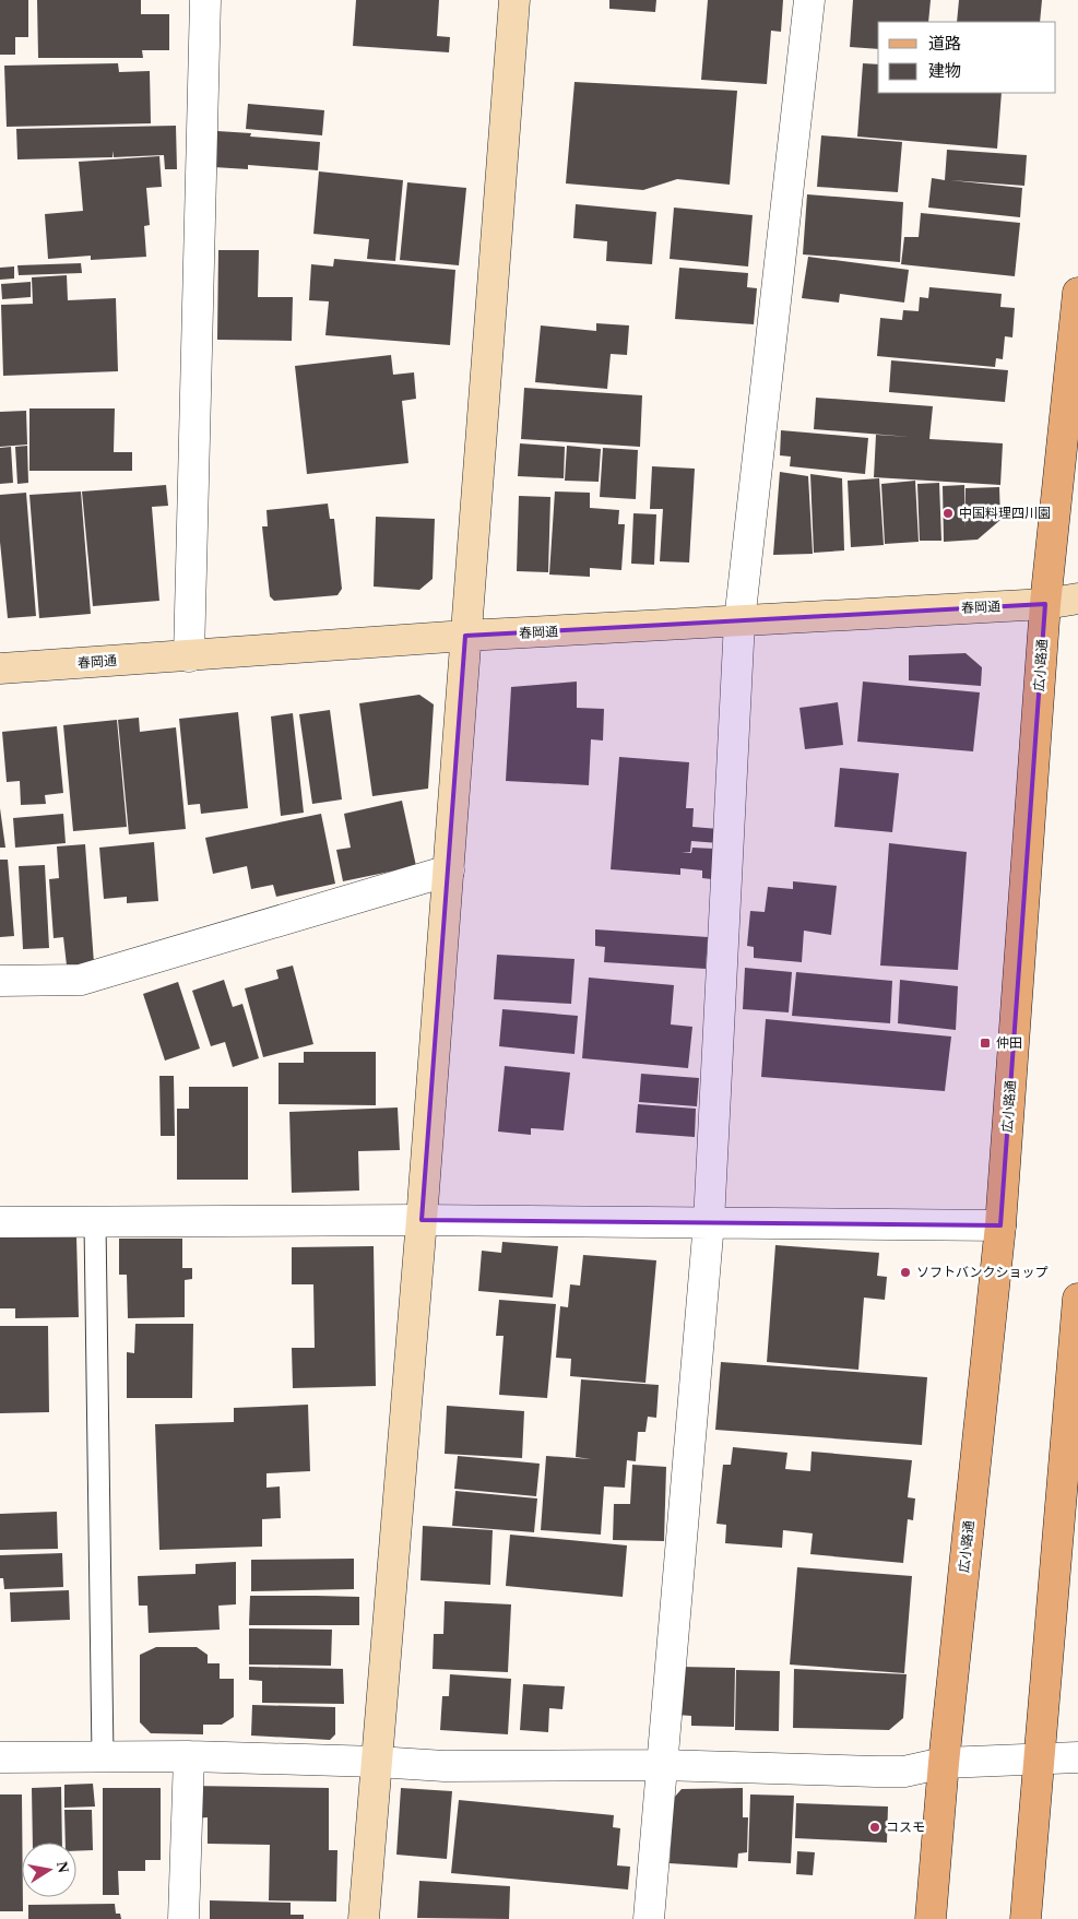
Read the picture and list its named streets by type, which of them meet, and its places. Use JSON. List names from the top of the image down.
{
  "streets": {
    "main road": ["広小路通"],
    "street": ["春岡通"]
  },
  "crossings": [
    ["春岡通", "広小路通"]
  ],
  "places": {
    "other": ["中国料理四川園", "ソフトバンクショップ", "コスモ"],
    "transit": ["仲田"]
  },
  "legend": ["道路", "建物"],
  "north": "right"
}
